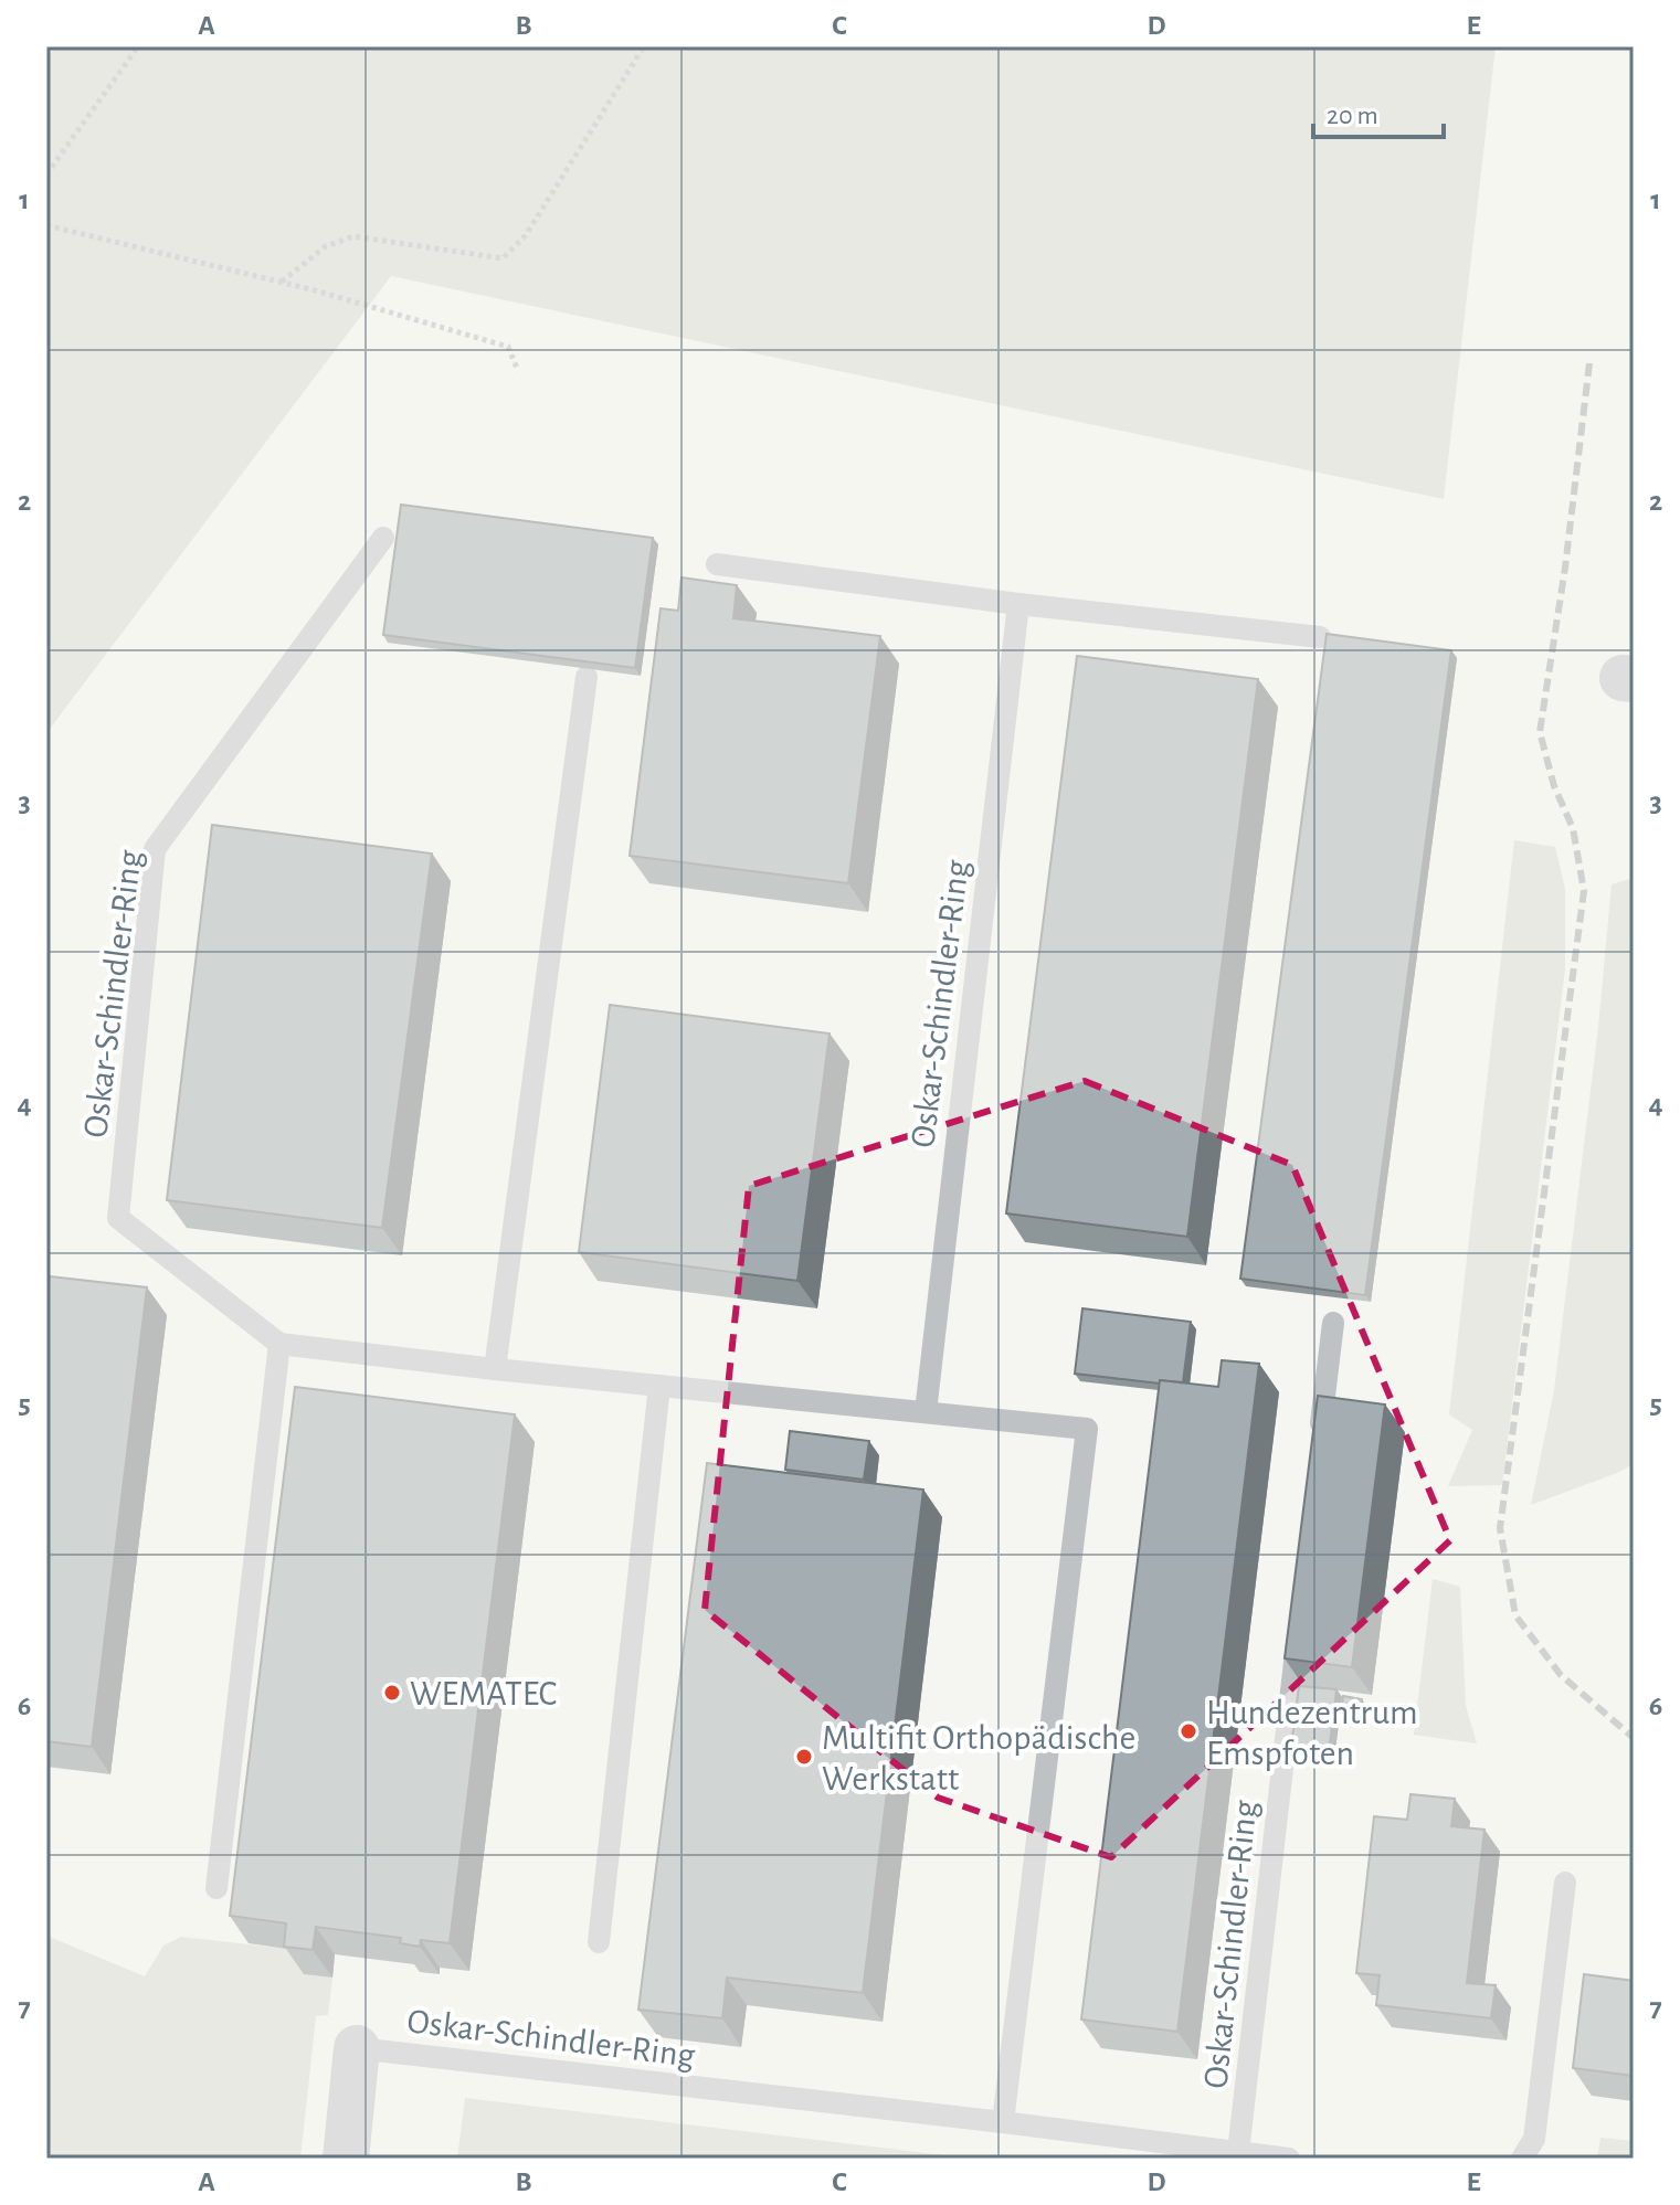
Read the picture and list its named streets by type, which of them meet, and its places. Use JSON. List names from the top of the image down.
{
  "streets": {
    "lane": ["Oskar-Schindler-Ring"]
  },
  "places": ["WEMATEC", "Hundezentrum Emspfoten", "Multifit Orthopädische Werkstatt"],
  "scale_bar": "20 m",
  "grid": {
    "columns": [
      "A",
      "B",
      "C",
      "D",
      "E"
    ],
    "rows": [
      "1",
      "2",
      "3",
      "4",
      "5",
      "6",
      "7"
    ]
  }
}
